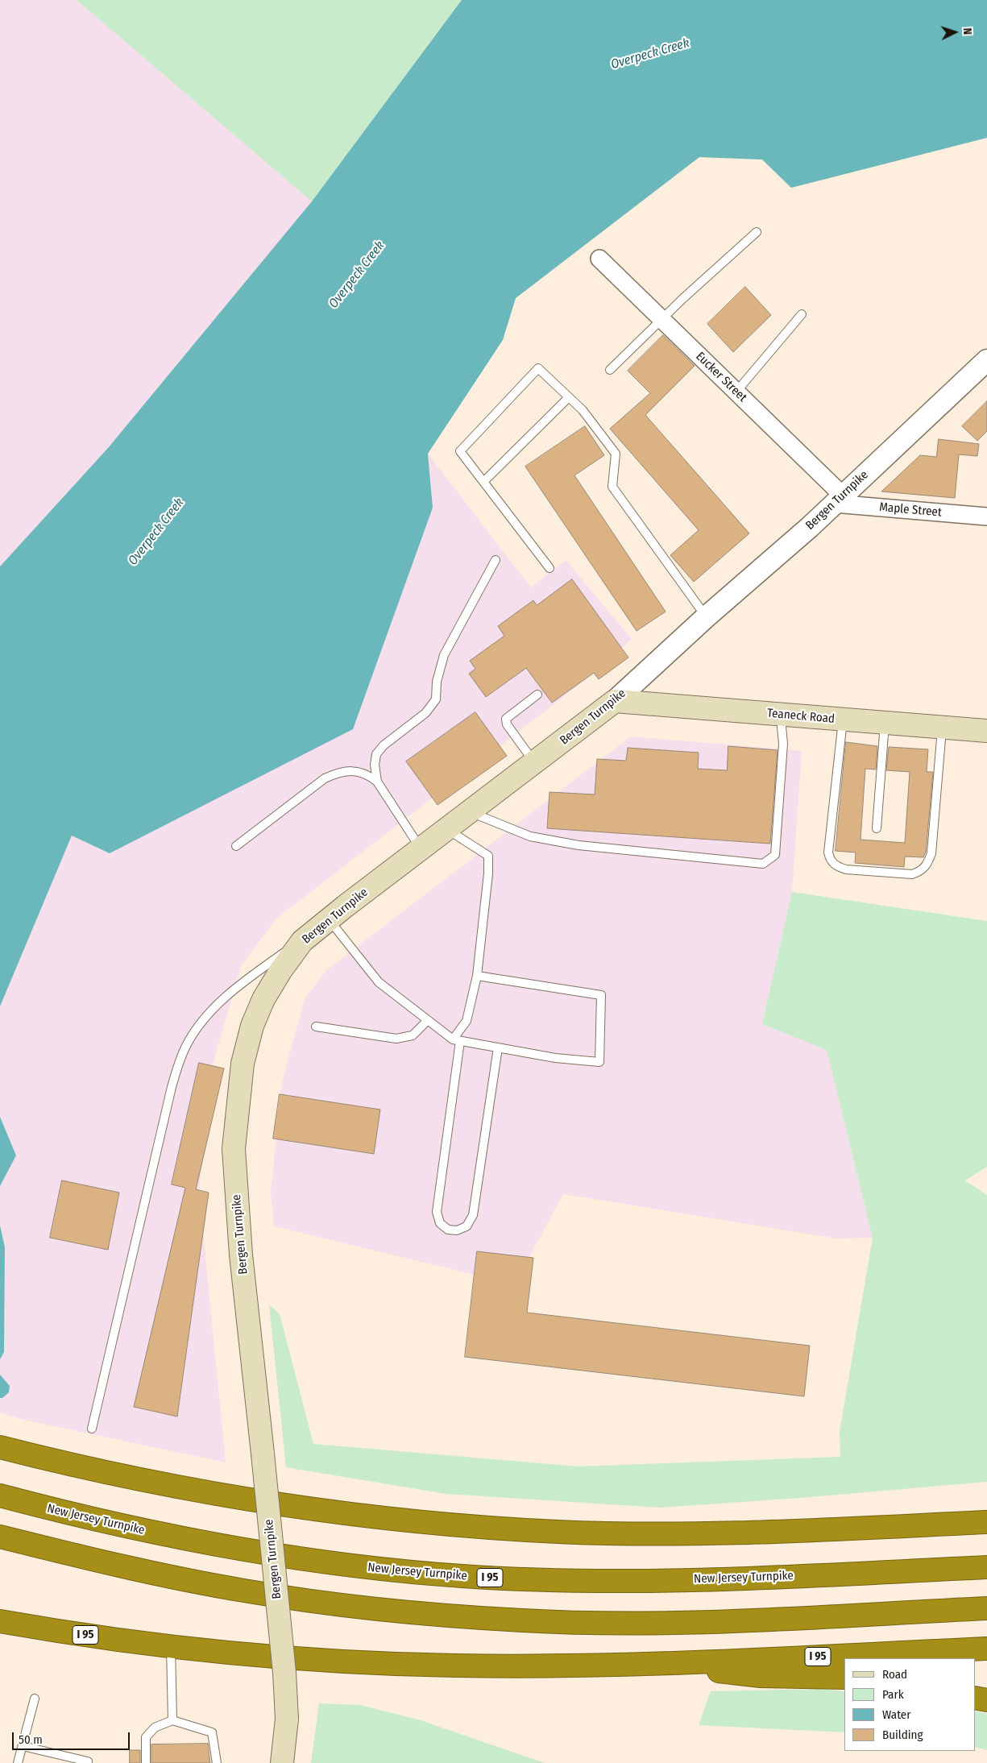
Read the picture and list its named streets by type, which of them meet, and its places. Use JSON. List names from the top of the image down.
{
  "streets": {
    "highway": ["New Jersey Turnpike", "I 95"],
    "main road": ["Bergen Turnpike", "Teaneck Road"],
    "street": ["Eucker Street", "Maple Street"]
  },
  "crossings": [
    ["Eucker Street", "Bergen Turnpike"],
    ["Eucker Street", "Maple Street"],
    ["Bergen Turnpike", "Maple Street"],
    ["Bergen Turnpike", "Teaneck Road"]
  ],
  "water": ["Overpeck Creek"],
  "legend": [
    "Road",
    "Park",
    "Water",
    "Building"
  ],
  "scale_bar": "50 m",
  "north": "right"
}
